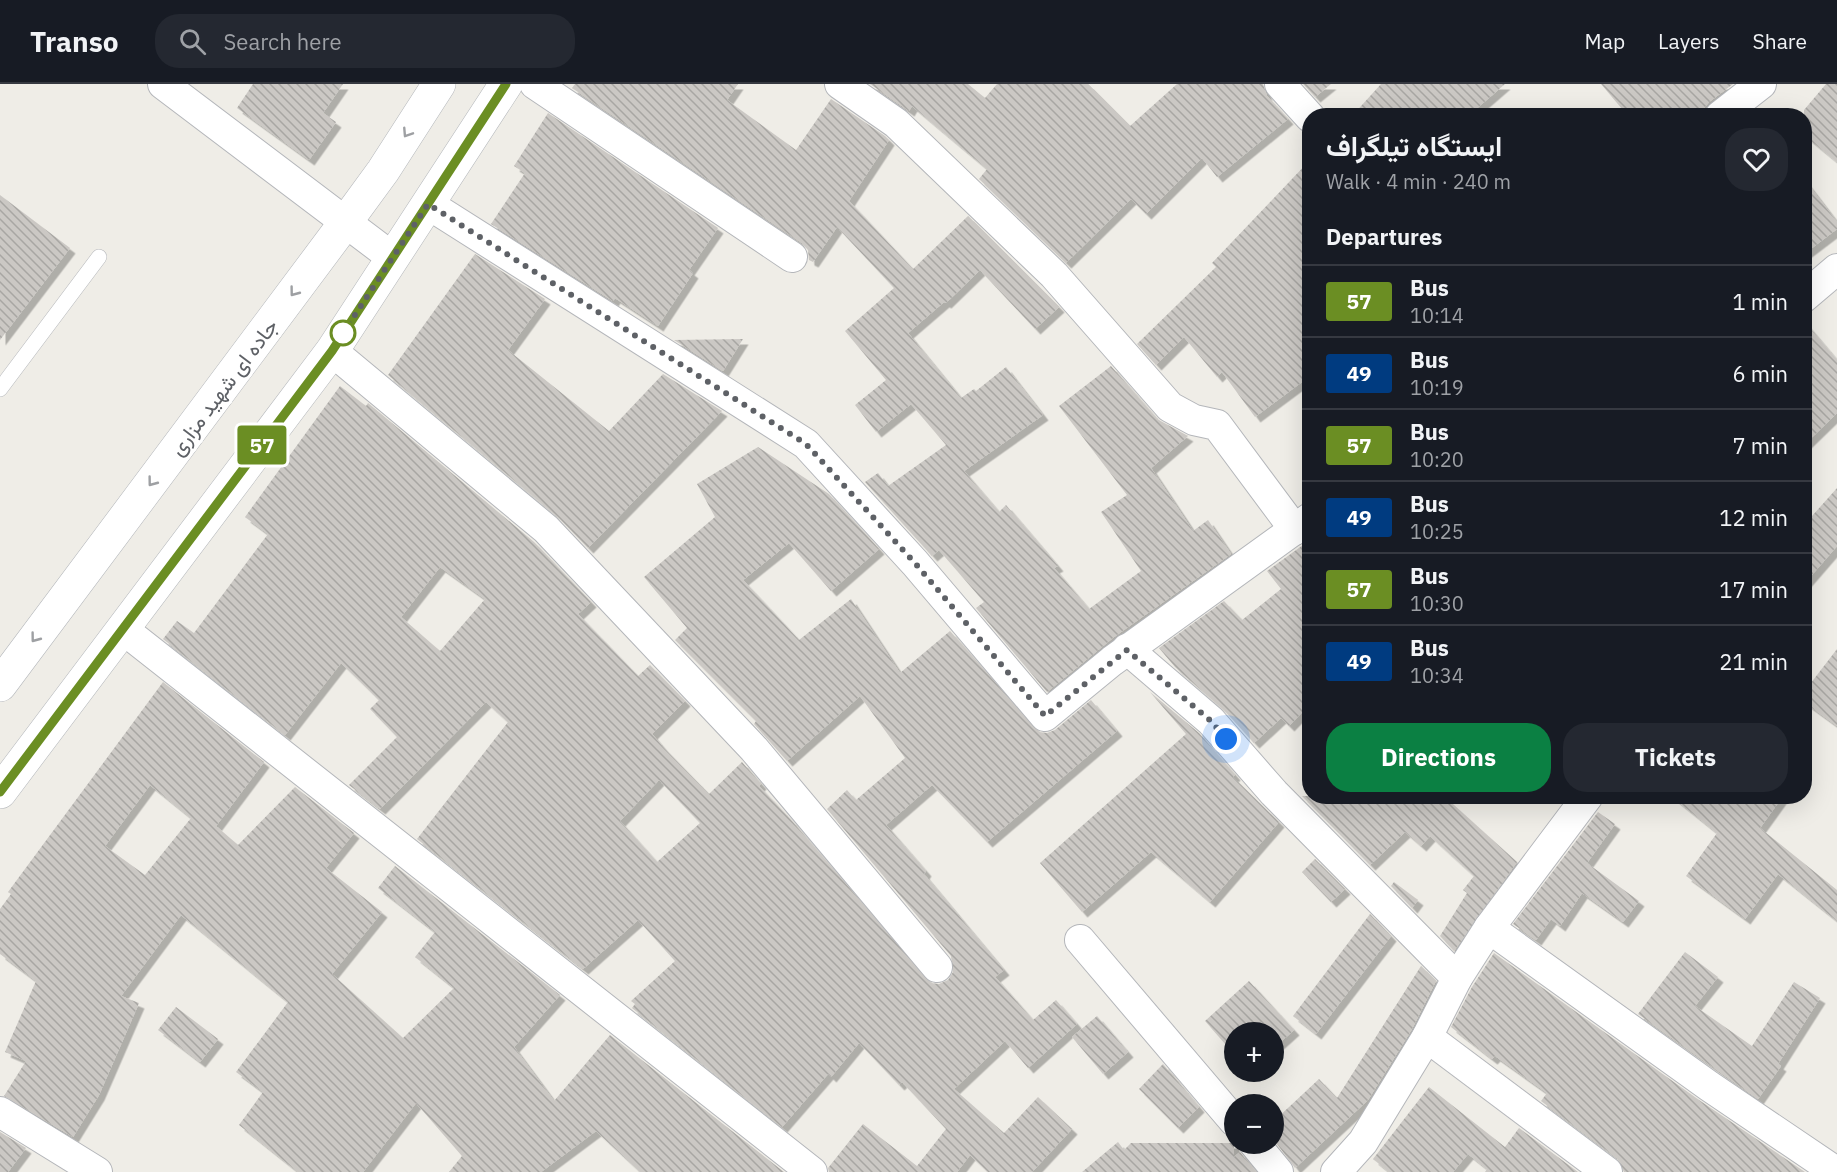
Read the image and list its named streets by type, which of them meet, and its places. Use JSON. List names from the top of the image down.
{
  "streets": {
    "main road": ["جاده ای شهید مزاری"]
  },
  "lines": ["bus line 57"],
  "page": {
    "header": "Transo",
    "search": "Search here",
    "nav": ["Map", "Layers", "Share"],
    "on_map": "57",
    "heading": [
      ["ایستگاه تیلگراف", "Walk · 4 min · 240 m"],
      "Departures"
    ],
    "list": [
      {
        "mark": "57",
        "name": "Bus",
        "note": "10:14",
        "value": "1 min"
      },
      {
        "mark": "49",
        "name": "Bus",
        "note": "10:19",
        "value": "6 min"
      },
      {
        "mark": "57",
        "name": "Bus",
        "note": "10:20",
        "value": "7 min"
      },
      {
        "mark": "49",
        "name": "Bus",
        "note": "10:25",
        "value": "12 min"
      },
      {
        "mark": "57",
        "name": "Bus",
        "note": "10:30",
        "value": "17 min"
      },
      {
        "mark": "49",
        "name": "Bus",
        "note": "10:34",
        "value": "21 min"
      }
    ],
    "buttons": ["Directions", "Tickets"],
    "map_buttons": ["+", "−"]
  }
}
